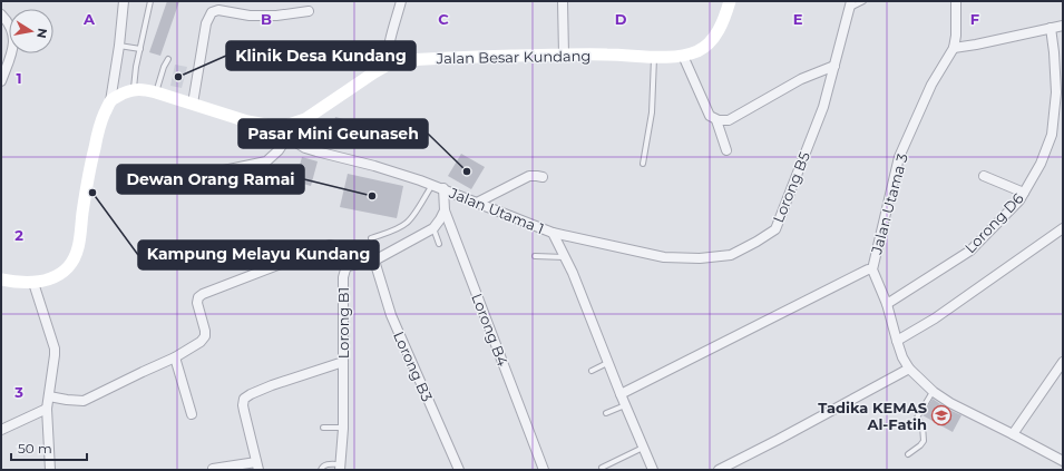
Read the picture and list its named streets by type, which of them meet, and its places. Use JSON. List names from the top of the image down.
{
  "streets": {
    "main road": ["Jalan Besar Kundang"],
    "street": [
      "Lorong B5",
      "Jalan Utama 3",
      "Jalan Utama 1",
      "Lorong D6",
      "Lorong B1",
      "Lorong B4",
      "Lorong B3"
    ]
  },
  "crossings": [
    ["Jalan Besar Kundang", "Jalan Utama 1"],
    ["Lorong B5", "Jalan Utama 1"],
    ["Jalan Utama 3", "Lorong D6"],
    ["Jalan Utama 1", "Lorong B4"],
    ["Lorong B1", "Lorong B4"],
    ["Lorong B1", "Lorong B3"]
  ],
  "places": {
    "other": [
      "Klinik Desa Kundang",
      "Pasar Mini Geunaseh",
      "Kampung Melayu Kundang",
      "Dewan Orang Ramai"
    ],
    "school or university": ["Tadika KEMAS Al-Fatih"]
  },
  "scale_bar": "50 m",
  "north": "right",
  "grid": {
    "columns": [
      "A",
      "B",
      "C",
      "D",
      "E",
      "F"
    ],
    "rows": ["1", "2", "3"]
  }
}
